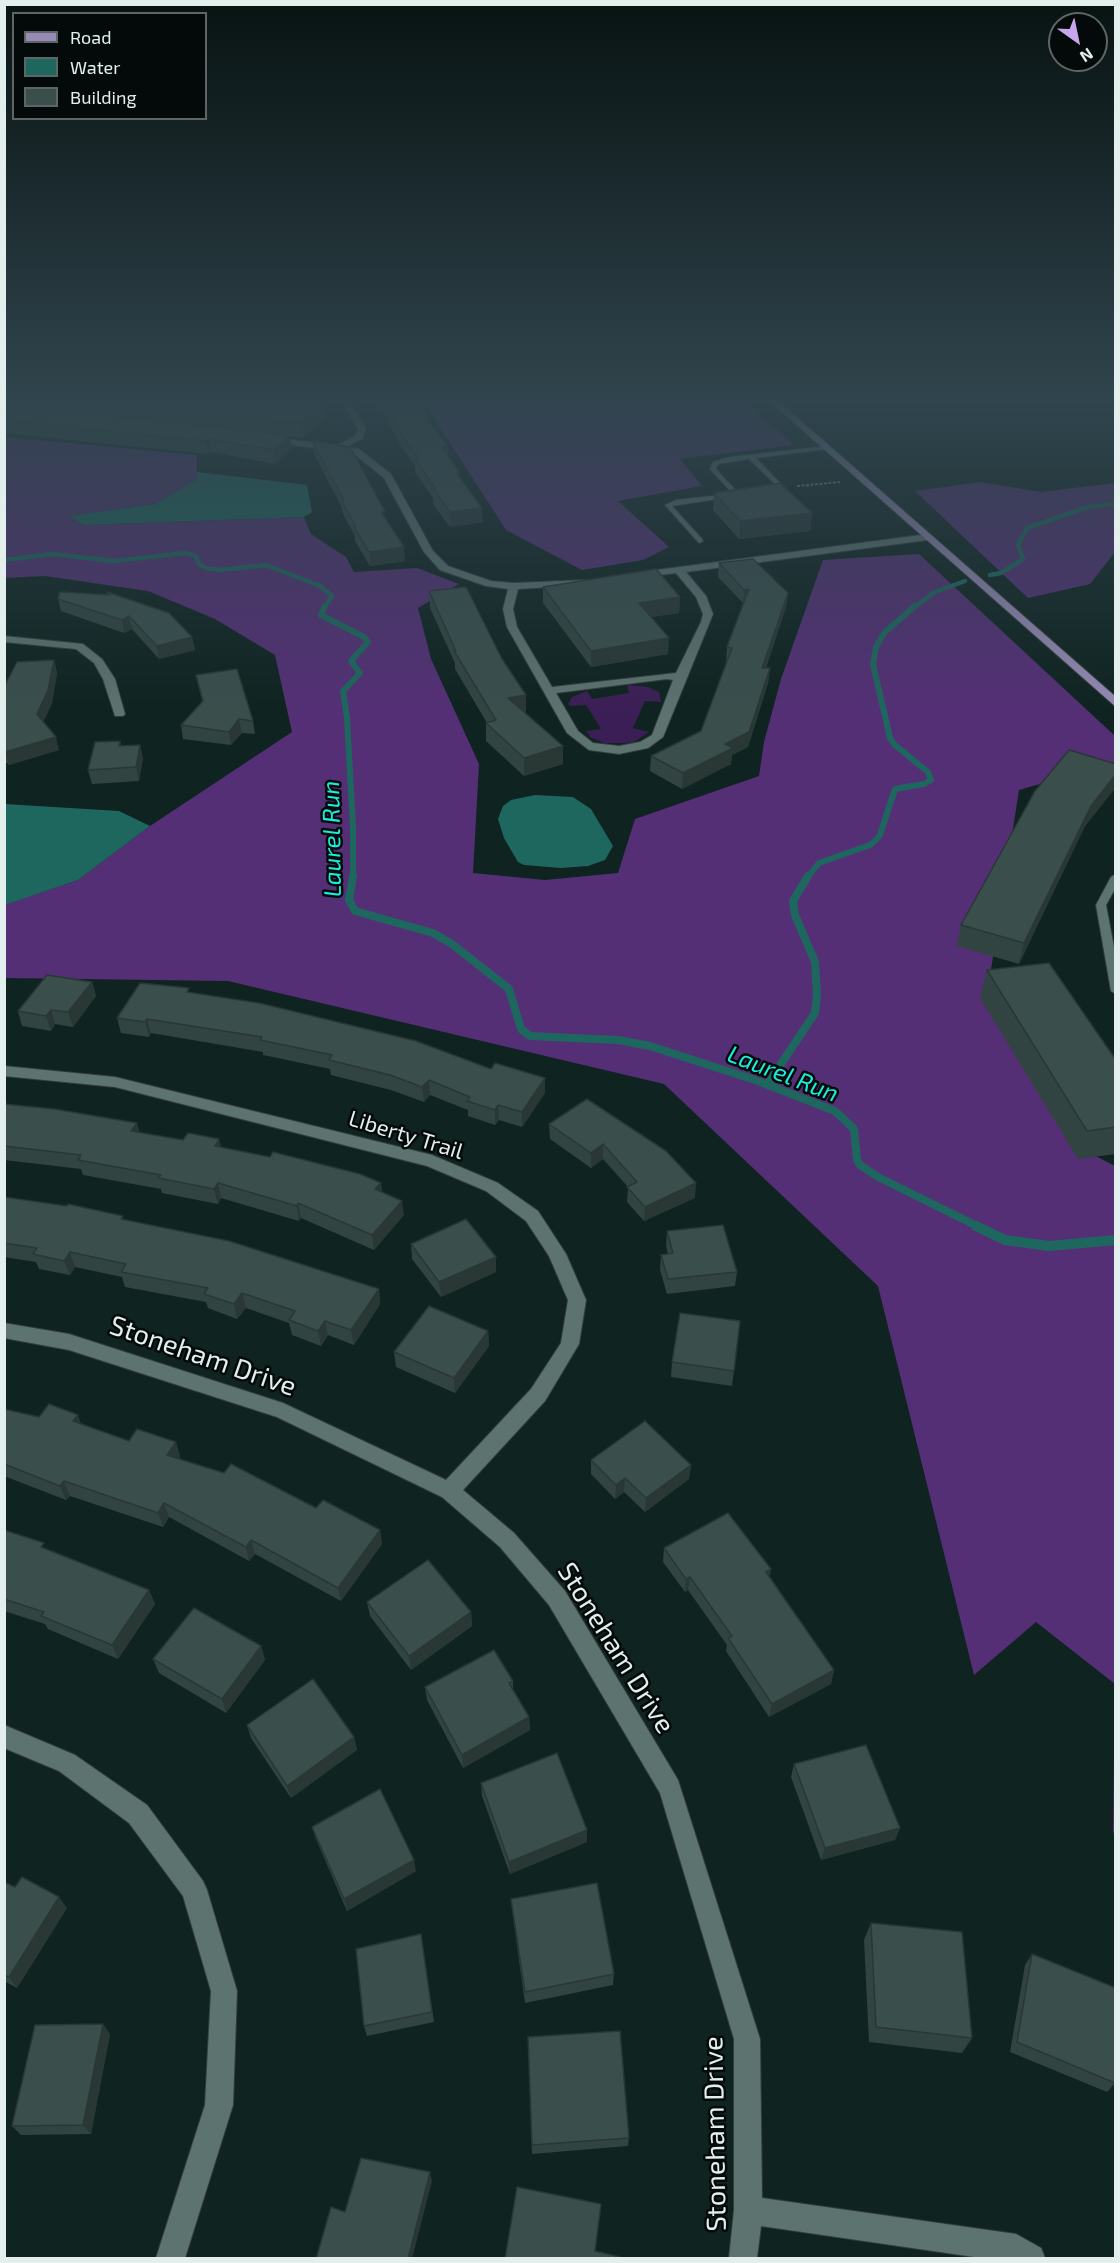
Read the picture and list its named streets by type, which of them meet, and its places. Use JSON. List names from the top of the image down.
{
  "streets": {
    "street": ["Liberty Trail", "Stoneham Drive"]
  },
  "crossings": [
    ["Liberty Trail", "Stoneham Drive"]
  ],
  "water": ["Laurel Run"],
  "legend": ["Road", "Water", "Building"],
  "north": "bottom right"
}
